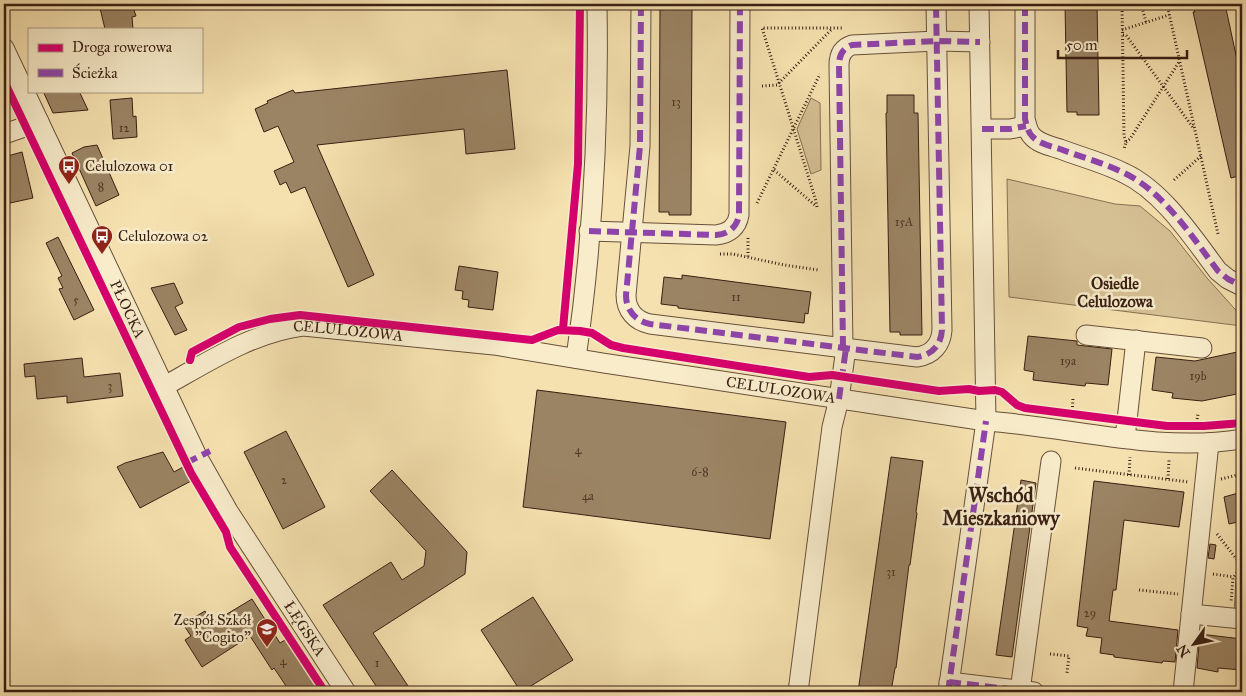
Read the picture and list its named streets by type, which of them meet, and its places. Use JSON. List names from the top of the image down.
{
  "streets": {
    "street": ["PŁOCKA", "CELULOZOWA", "ŁĘGSKA"]
  },
  "crossings": [
    ["PŁOCKA", "CELULOZOWA"],
    ["PŁOCKA", "ŁĘGSKA"]
  ],
  "districts": ["Osiedle Celulozowa", "Wschód Mieszkaniowy"],
  "places": {
    "bus stop": ["Celulozowa 01", "Celulozowa 02"],
    "school or university": ["Zespół Szkół \"Cogito\""]
  },
  "house_numbers": [
    "13",
    "12",
    "8",
    "15A",
    "11",
    "5",
    "19a",
    "19b",
    "3",
    "4",
    "6-8",
    "2",
    "4a",
    "31",
    "29",
    "4",
    "1"
  ],
  "legend": ["Droga rowerowa", "Ścieżka"],
  "scale_bar": "50 m",
  "north": "bottom left"
}
